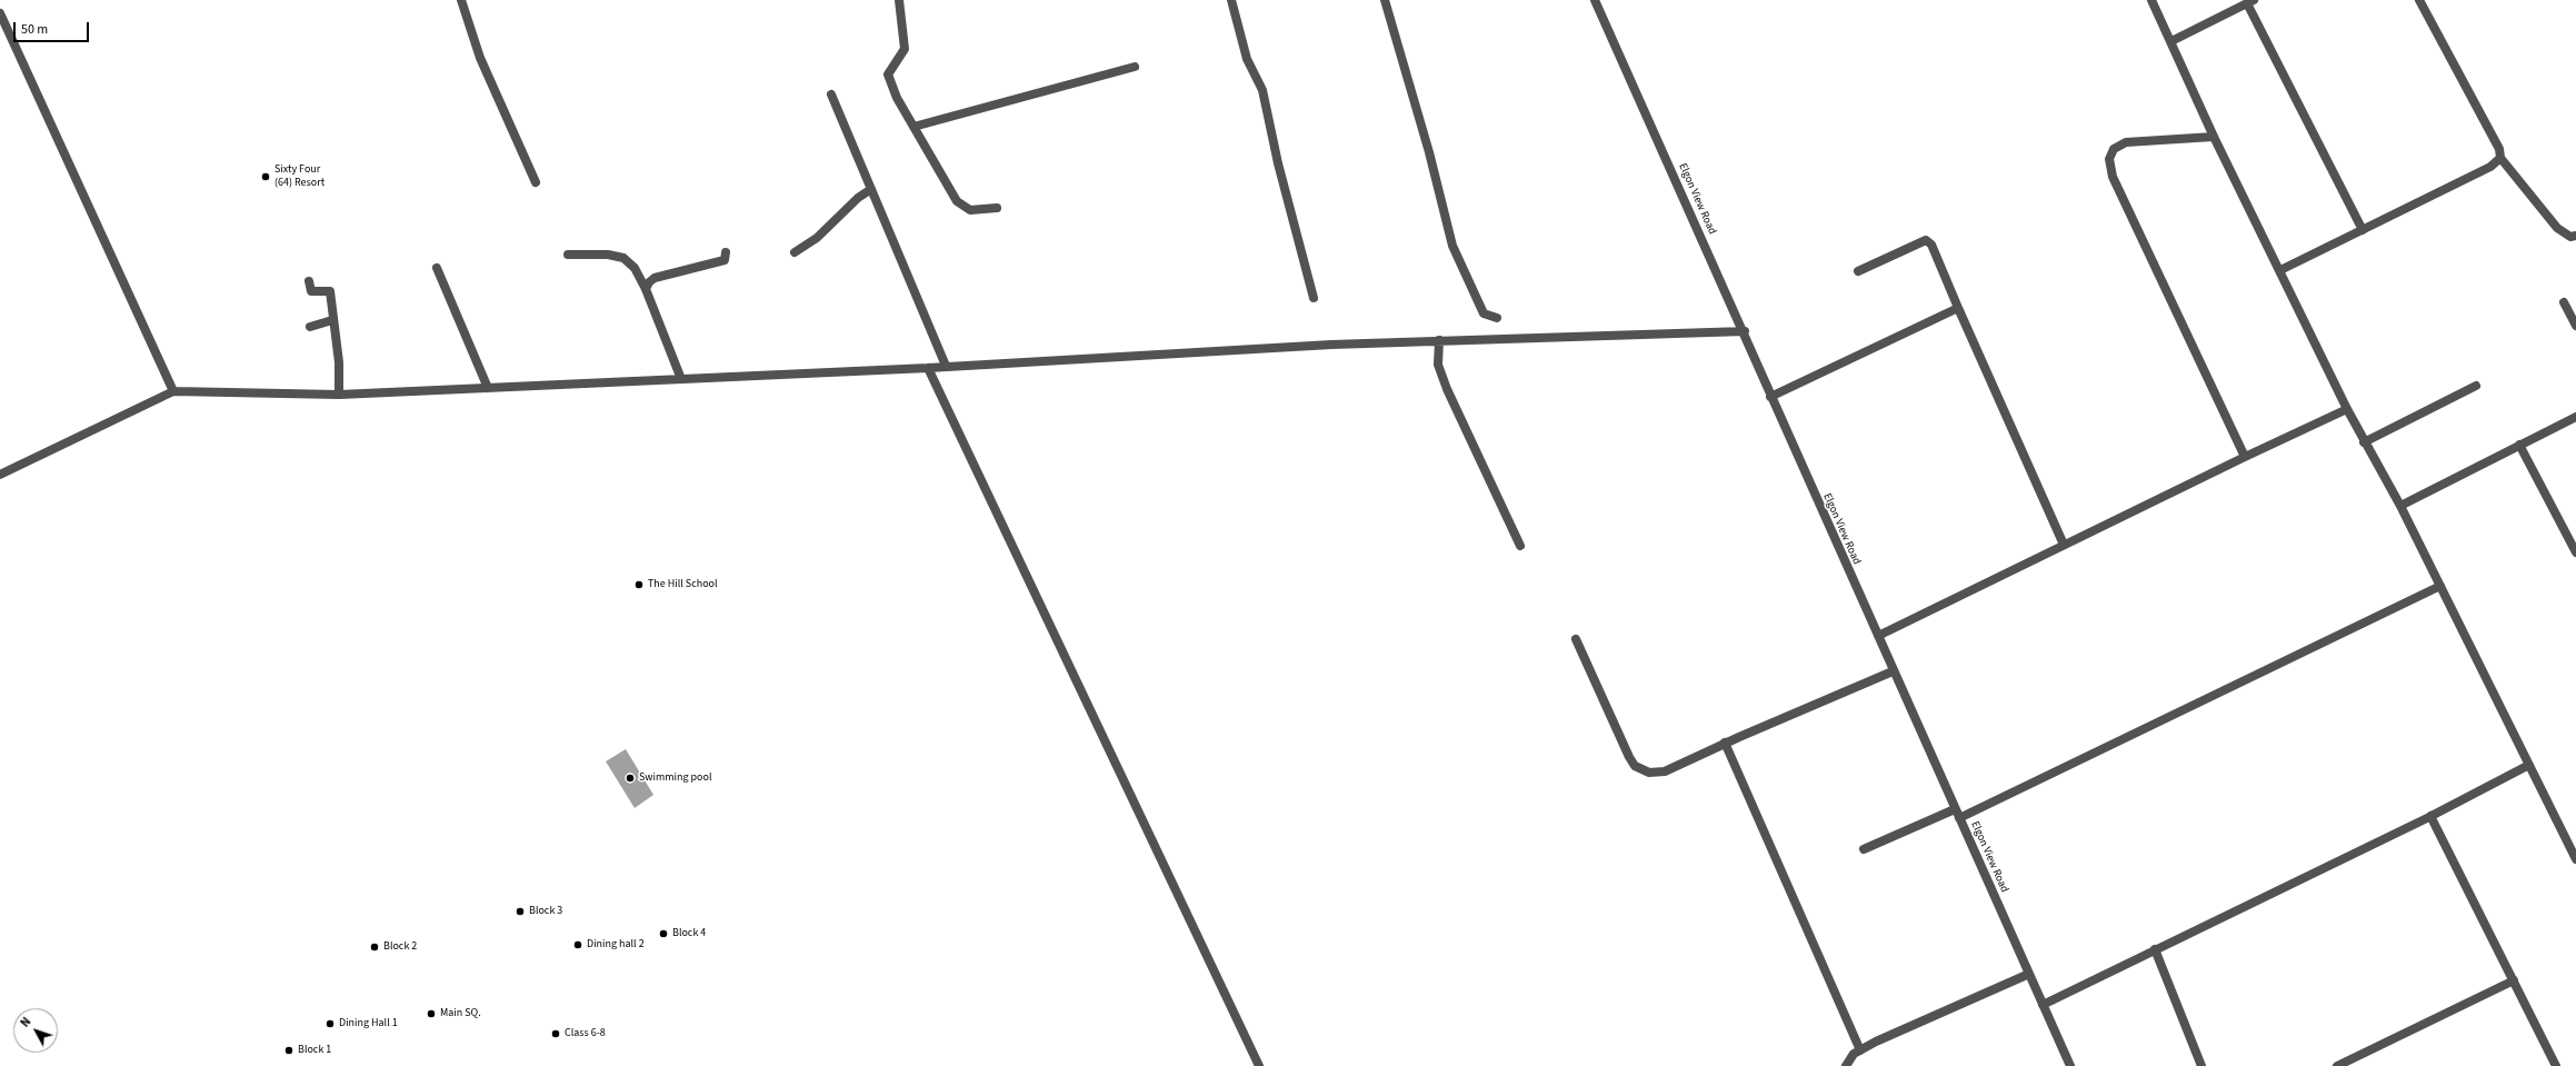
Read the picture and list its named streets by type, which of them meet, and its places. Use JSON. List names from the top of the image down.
{
  "streets": {
    "street": ["Elgon View Road"]
  },
  "places": [
    "Sixty Four (64) Resort",
    "The Hill School",
    "Swimming pool",
    "Block 3",
    "Block 4",
    "Dining hall 2",
    "Block 2",
    "Main SQ.",
    "Dining Hall 1",
    "Class 6-8",
    "Block 1"
  ],
  "scale_bar": "50 m",
  "north": "top left"
}
